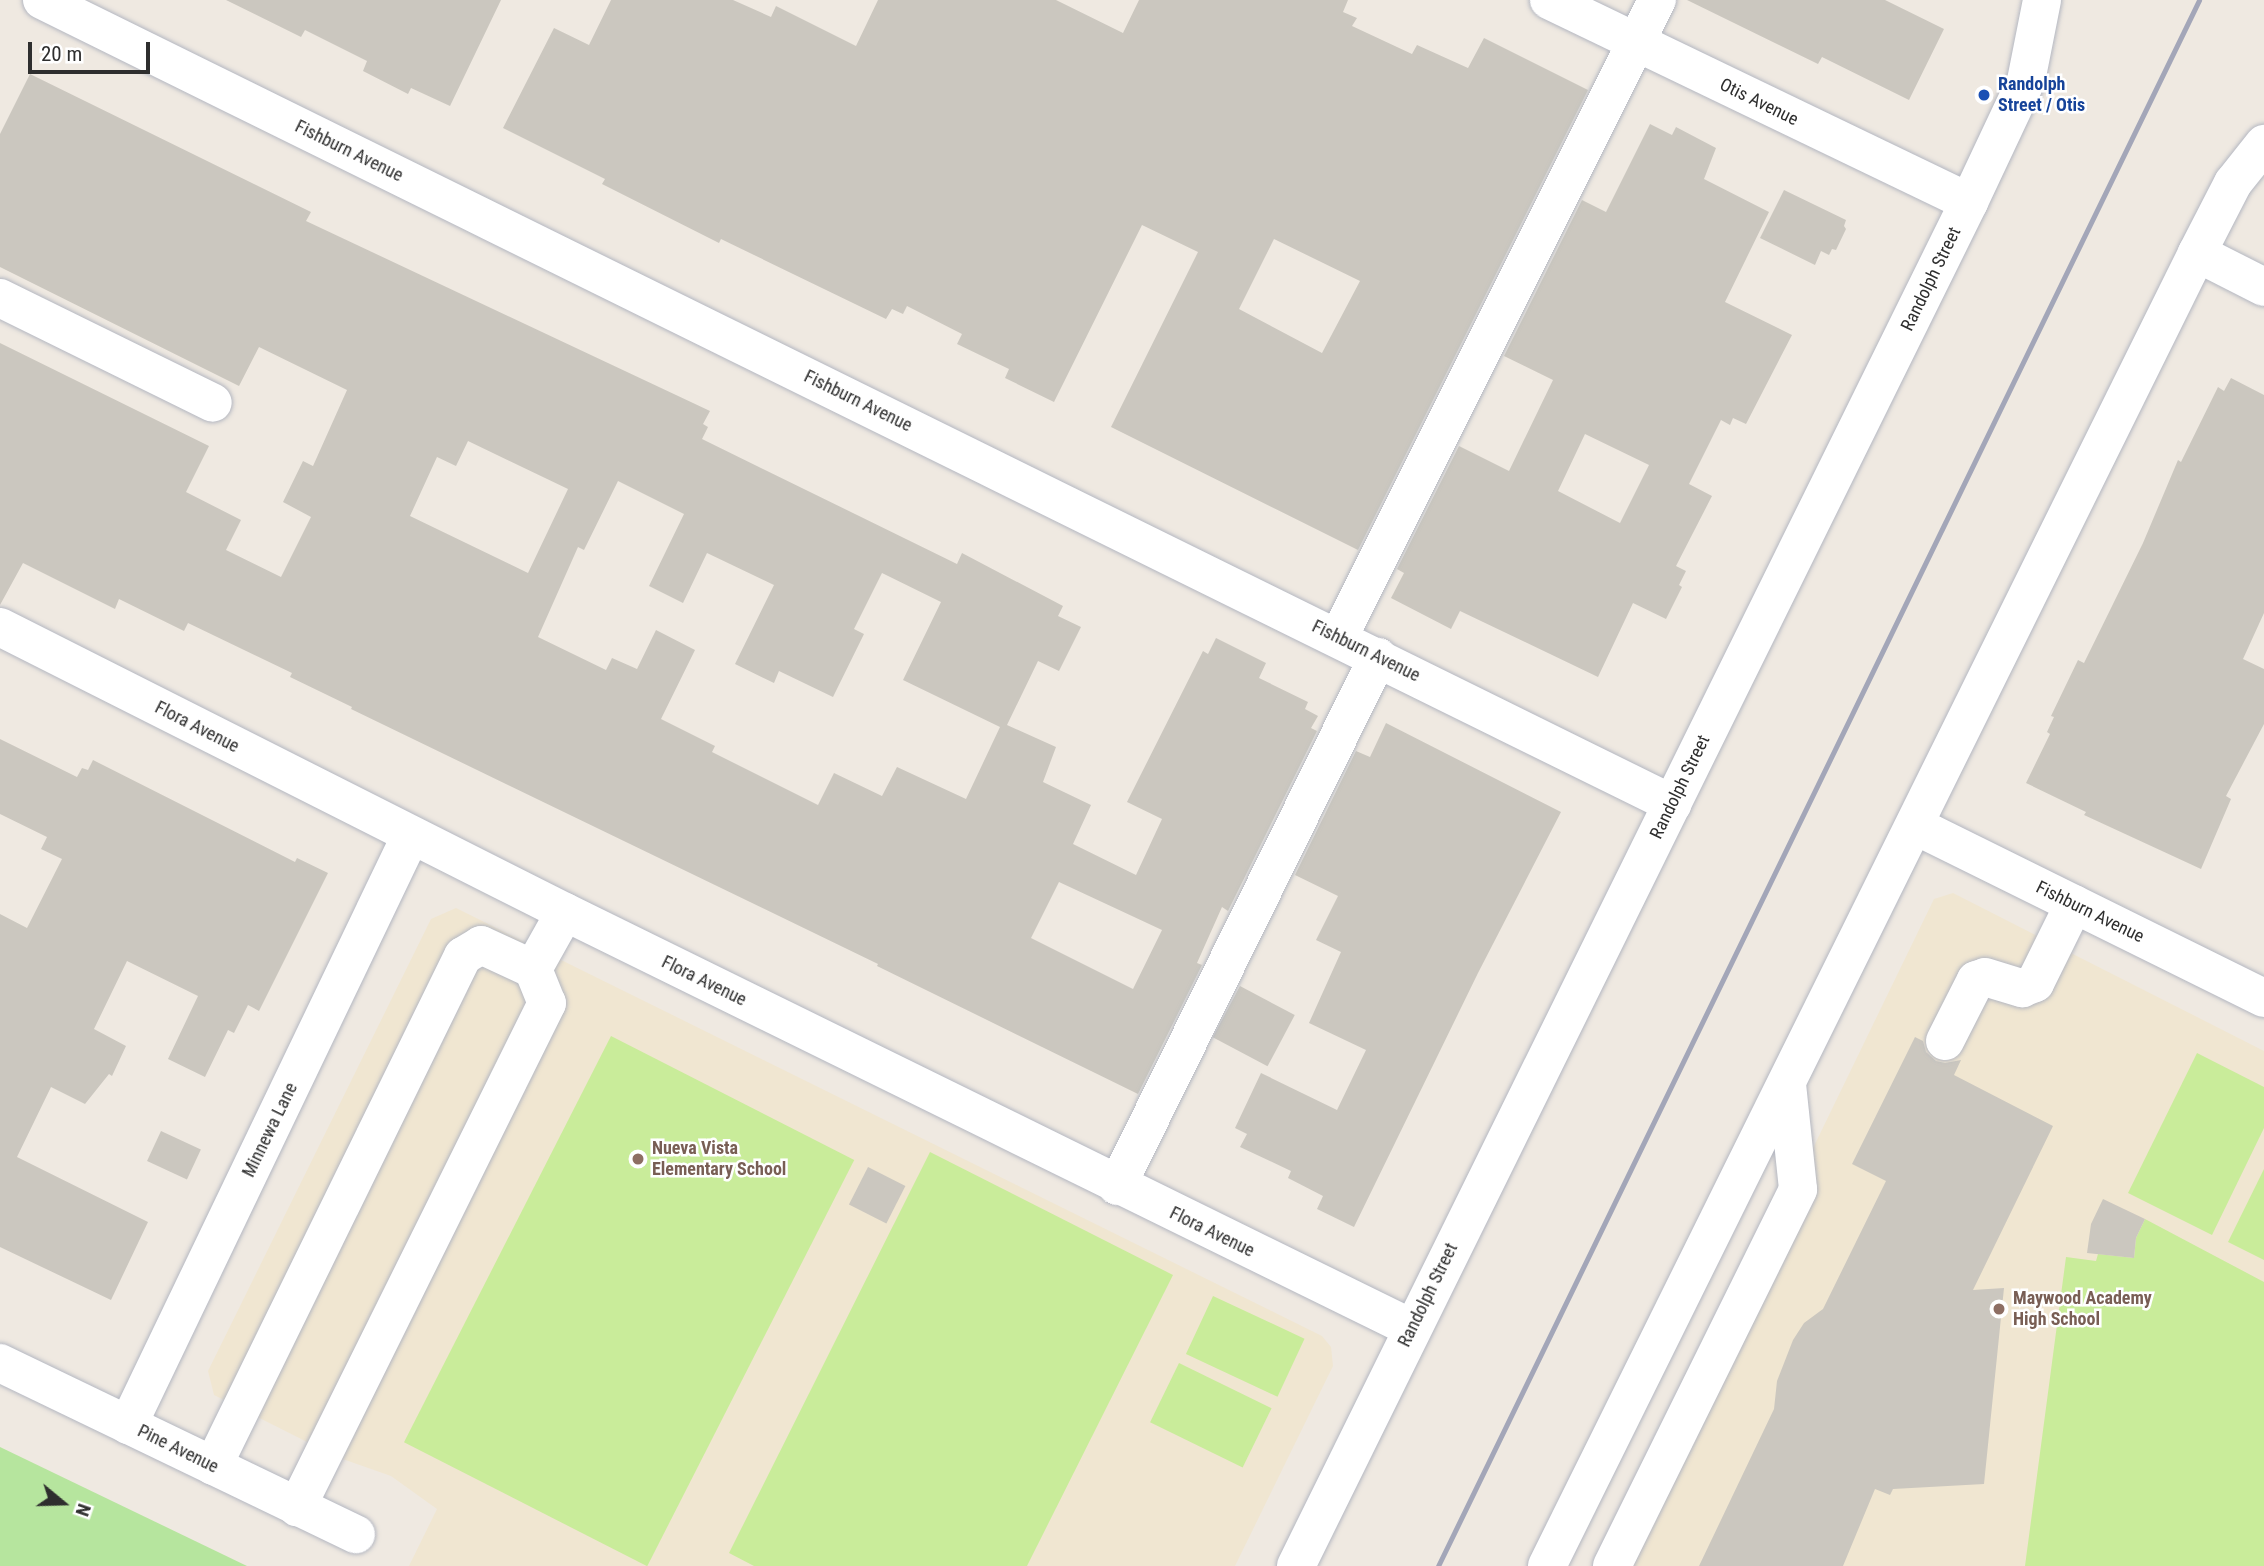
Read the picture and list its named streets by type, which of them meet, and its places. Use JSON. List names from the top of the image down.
{
  "streets": {
    "street": [
      "Otis Avenue",
      "Fishburn Avenue",
      "Randolph Street",
      "Flora Avenue",
      "Minnewa Lane",
      "Pine Avenue"
    ]
  },
  "crossings": [
    ["Otis Avenue", "Randolph Street"],
    ["Fishburn Avenue", "Randolph Street"],
    ["Randolph Street", "Flora Avenue"],
    ["Flora Avenue", "Minnewa Lane"],
    ["Minnewa Lane", "Pine Avenue"]
  ],
  "places": ["Randolph Street / Otis", "Nueva Vista Elementary School", "Maywood Academy High School"],
  "scale_bar": "20 m",
  "north": "right"
}
